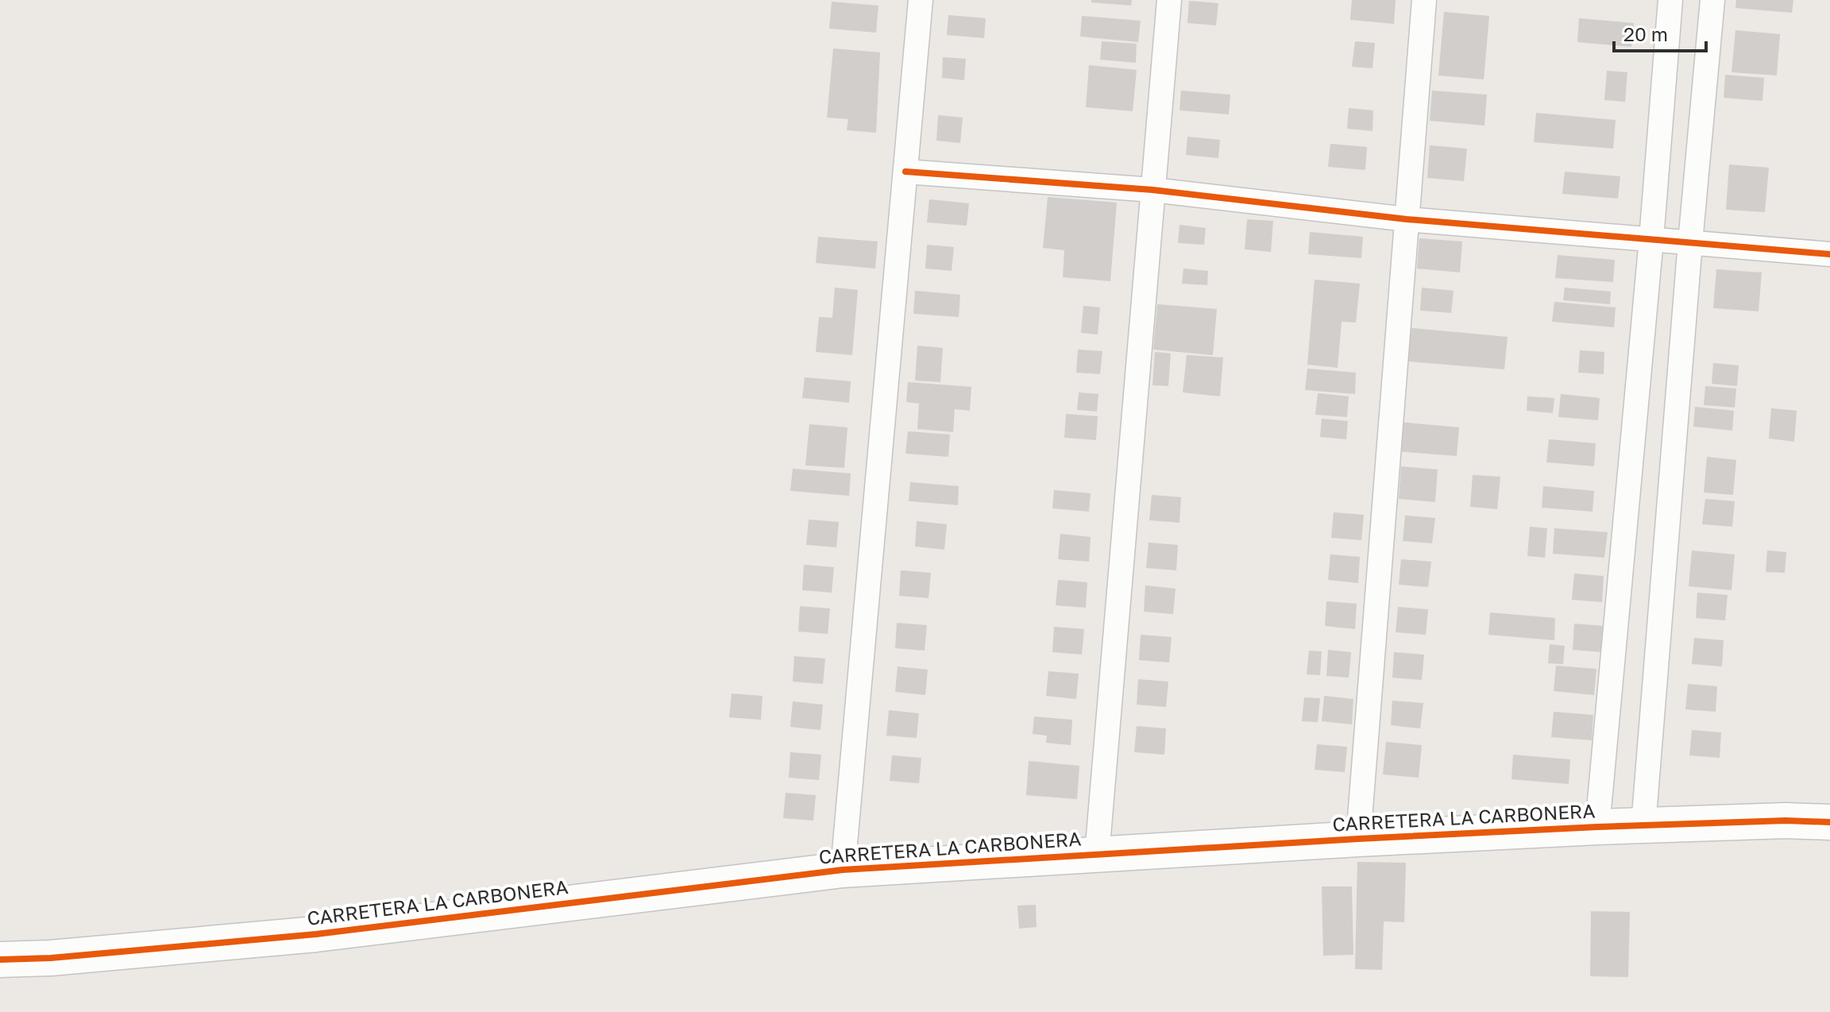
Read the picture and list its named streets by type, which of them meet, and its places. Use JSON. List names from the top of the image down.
{
  "streets": {
    "street": ["CARRETERA LA CARBONERA"]
  },
  "scale_bar": "20 m"
}
